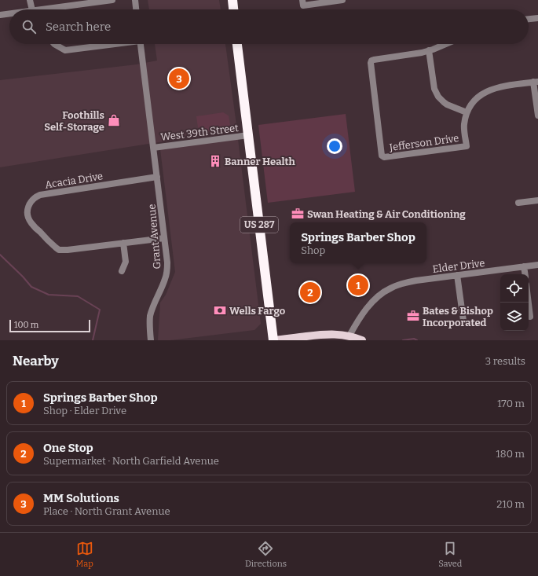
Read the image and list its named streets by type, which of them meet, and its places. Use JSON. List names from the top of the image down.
{
  "streets": {
    "highway": ["US 287"],
    "street": [
      "West 39th Street",
      "Jefferson Drive",
      "Acacia Drive",
      "Grant Avenue",
      "Elder Drive"
    ]
  },
  "crossings": [
    ["West 39th Street", "US 287"],
    ["West 39th Street", "Grant Avenue"],
    ["Acacia Drive", "Grant Avenue"]
  ],
  "places": {
    "shop": ["Foothills Self-Storage"],
    "building": ["Banner Health"],
    "office": ["Swan Heating & Air Conditioning", "Bates & Bishop Incorporated"],
    "bank": ["Wells Fargo"]
  },
  "scale_bar": "100 m",
  "page": {
    "search": "Search here",
    "pins": ["3", "1", "2"],
    "popup": ["Springs Barber Shop", "Shop"],
    "scale": "100 m",
    "heading": ["Nearby", "3 results"],
    "list": [
      {
        "mark": "1",
        "name": "Springs Barber Shop",
        "note": "Shop · Elder Drive",
        "value": "170 m"
      },
      {
        "mark": "2",
        "name": "One Stop",
        "note": "Supermarket · North Garfield Avenue",
        "value": "180 m"
      },
      {
        "mark": "3",
        "name": "MM Solutions",
        "note": "Place · North Grant Avenue",
        "value": "210 m"
      }
    ],
    "nav": ["Map", "Directions", "Saved"]
  }
}
